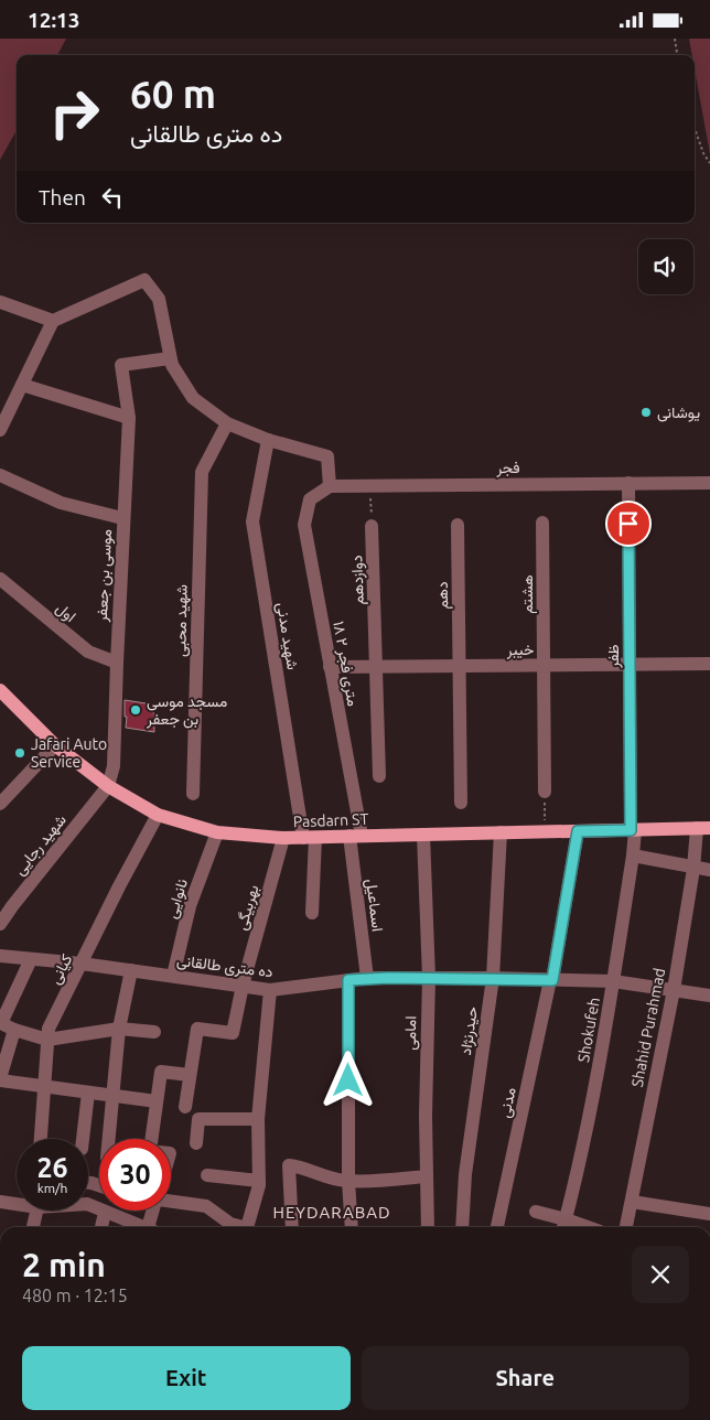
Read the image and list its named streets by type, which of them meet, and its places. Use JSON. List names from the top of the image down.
{
  "streets": {
    "main road": ["Pasdarn ST"],
    "street": [
      "فجر",
      "موسی بن جعفر",
      "دوازدهم",
      "هشتم",
      "دهم",
      "اول",
      "شهید محبی",
      "شهید مدنی",
      "خیبر",
      "ظفر",
      "۱۸ متری فجر ۲",
      "شهید رجایی",
      "نانوایی",
      "اسماعیل",
      "بهربیگی",
      "ده متری طالقانی",
      "کیانی",
      "Shahid Purahmad",
      "Shokufeh",
      "حیدرنژاد",
      "امامی",
      "مدنی"
    ]
  },
  "crossings": [
    ["فجر", "ظفر"],
    ["فجر", "۱۸ متری فجر ۲"],
    ["موسی بن جعفر", "اول"],
    ["موسی بن جعفر", "Pasdarn ST"],
    ["موسی بن جعفر", "شهید رجایی"],
    ["دوازدهم", "خیبر"],
    ["هشتم", "خیبر"],
    ["دهم", "خیبر"],
    ["شهید مدنی", "Pasdarn ST"],
    ["خیبر", "ظفر"],
    ["خیبر", "۱۸ متری فجر ۲"],
    ["ظفر", "Pasdarn ST"],
    ["ظفر", "Shokufeh"],
    ["۱۸ متری فجر ۲", "Pasdarn ST"],
    ["۱۸ متری فجر ۲", "اسماعیل"],
    ["Pasdarn ST", "شهید رجایی"],
    ["Pasdarn ST", "نانوایی"],
    ["Pasdarn ST", "اسماعیل"],
    ["Pasdarn ST", "بهربیگی"],
    ["Pasdarn ST", "کیانی"],
    ["Pasdarn ST", "Shahid Purahmad"],
    ["Pasdarn ST", "Shokufeh"],
    ["Pasdarn ST", "حیدرنژاد"],
    ["Pasdarn ST", "امامی"],
    ["Pasdarn ST", "مدنی"],
    ["نانوایی", "ده متری طالقانی"],
    ["اسماعیل", "ده متری طالقانی"],
    ["بهربیگی", "ده متری طالقانی"],
    ["ده متری طالقانی", "کیانی"],
    ["ده متری طالقانی", "Shahid Purahmad"],
    ["ده متری طالقانی", "Shokufeh"],
    ["ده متری طالقانی", "حیدرنژاد"],
    ["ده متری طالقانی", "امامی"],
    ["ده متری طالقانی", "مدنی"]
  ],
  "districts": ["HEYDARABAD"],
  "places": ["یوشانی", "مسجد موسی بن جعفر", "Jafari Auto Service"],
  "page": {
    "status": "12:13",
    "turn": ["60 m", "ده متری طالقانی"],
    "then": "Then",
    "speed": "26 km/h",
    "limit": "30",
    "heading": ["2 min", "480 m · 12:15"],
    "buttons": ["Exit", "Share"]
  }
}
